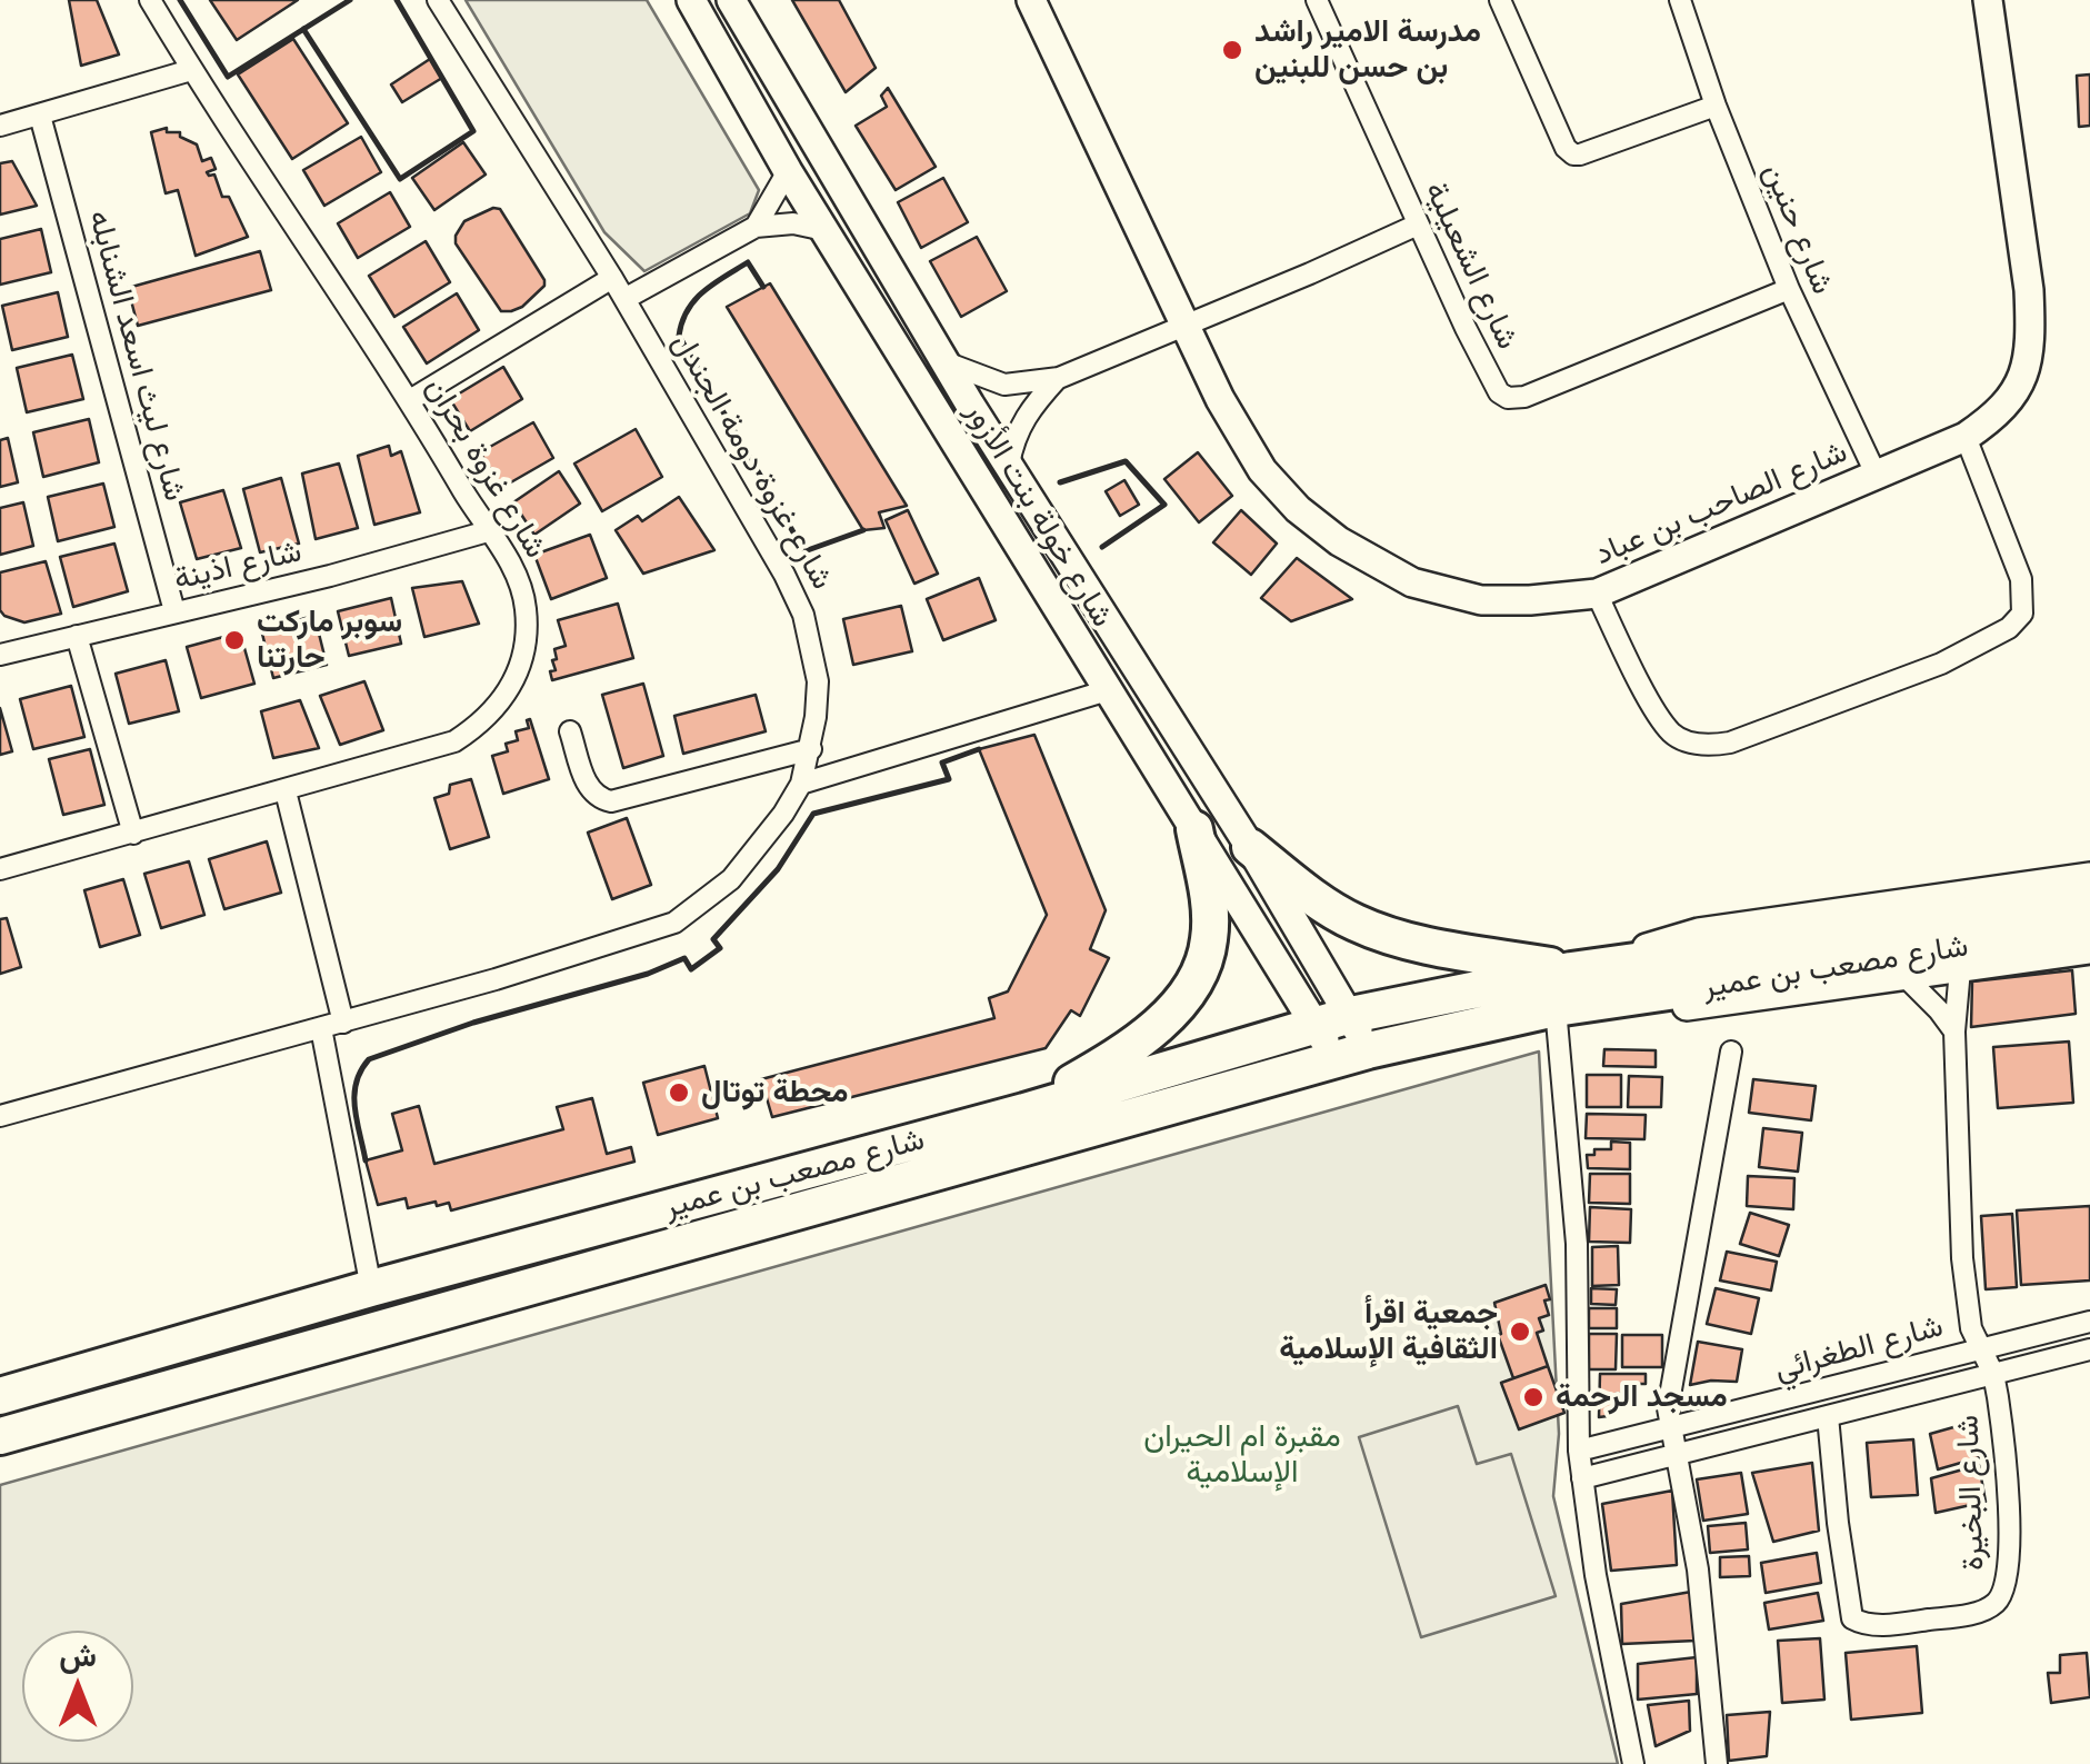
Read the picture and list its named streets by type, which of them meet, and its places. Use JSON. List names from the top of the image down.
{
  "streets": {
    "highway": ["شارع مصعب بن عمير"],
    "street": [
      "شارع حنين",
      "شارع الشعيلية",
      "شارع ليث اسعد الشنابله",
      "شارع غزوة دومة الجندل",
      "شارع غزوة بحران",
      "شارع الصاحب بن عباد",
      "شارع خولة بنت الأزور",
      "شارع اذينة",
      "شارع الطغرائي",
      "شارع البخيرة"
    ]
  },
  "crossings": [
    ["شارع حنين", "شارع الشعيلية"],
    ["شارع حنين", "شارع الصاحب بن عباد"],
    ["شارع ليث اسعد الشنابله", "شارع اذينة"],
    ["شارع غزوة بحران", "شارع اذينة"],
    ["شارع خولة بنت الأزور", "شارع مصعب بن عمير"],
    ["شارع مصعب بن عمير", "شارع البخيرة"],
    ["شارع الطغرائي", "شارع البخيرة"]
  ],
  "parks": ["مقبرة ام الحيران الإسلامية"],
  "places": [
    "مدرسة الامير راشد بن حسن للبنين",
    "سوبر ماركت حارتنا",
    "محطة توتال",
    "جمعية اقرأ الثقافية الإسلامية",
    "مسجد الرحمة"
  ],
  "north": "top"
}
